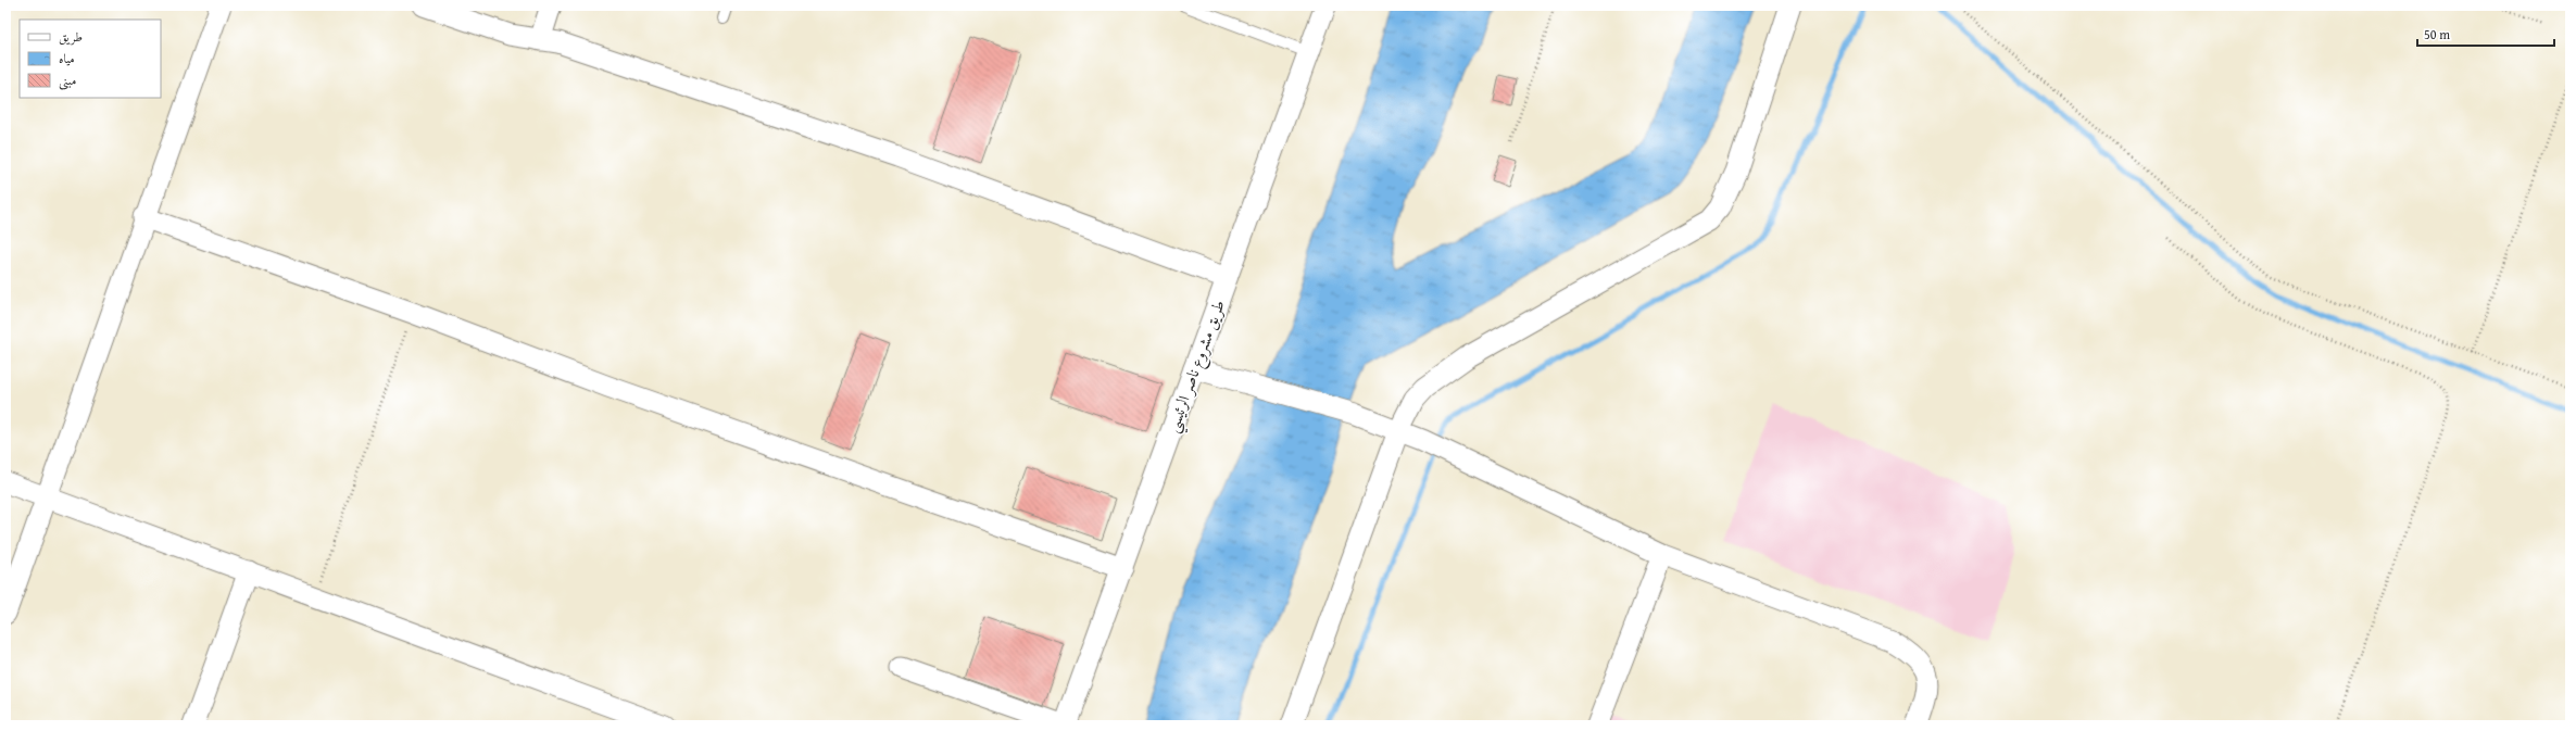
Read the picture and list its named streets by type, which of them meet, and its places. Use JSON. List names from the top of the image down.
{
  "streets": {
    "street": ["طريق مشروع ناصر الرئيسي"]
  },
  "legend": ["طريق", "مياه", "مبنى"],
  "scale_bar": "50 m"
}
